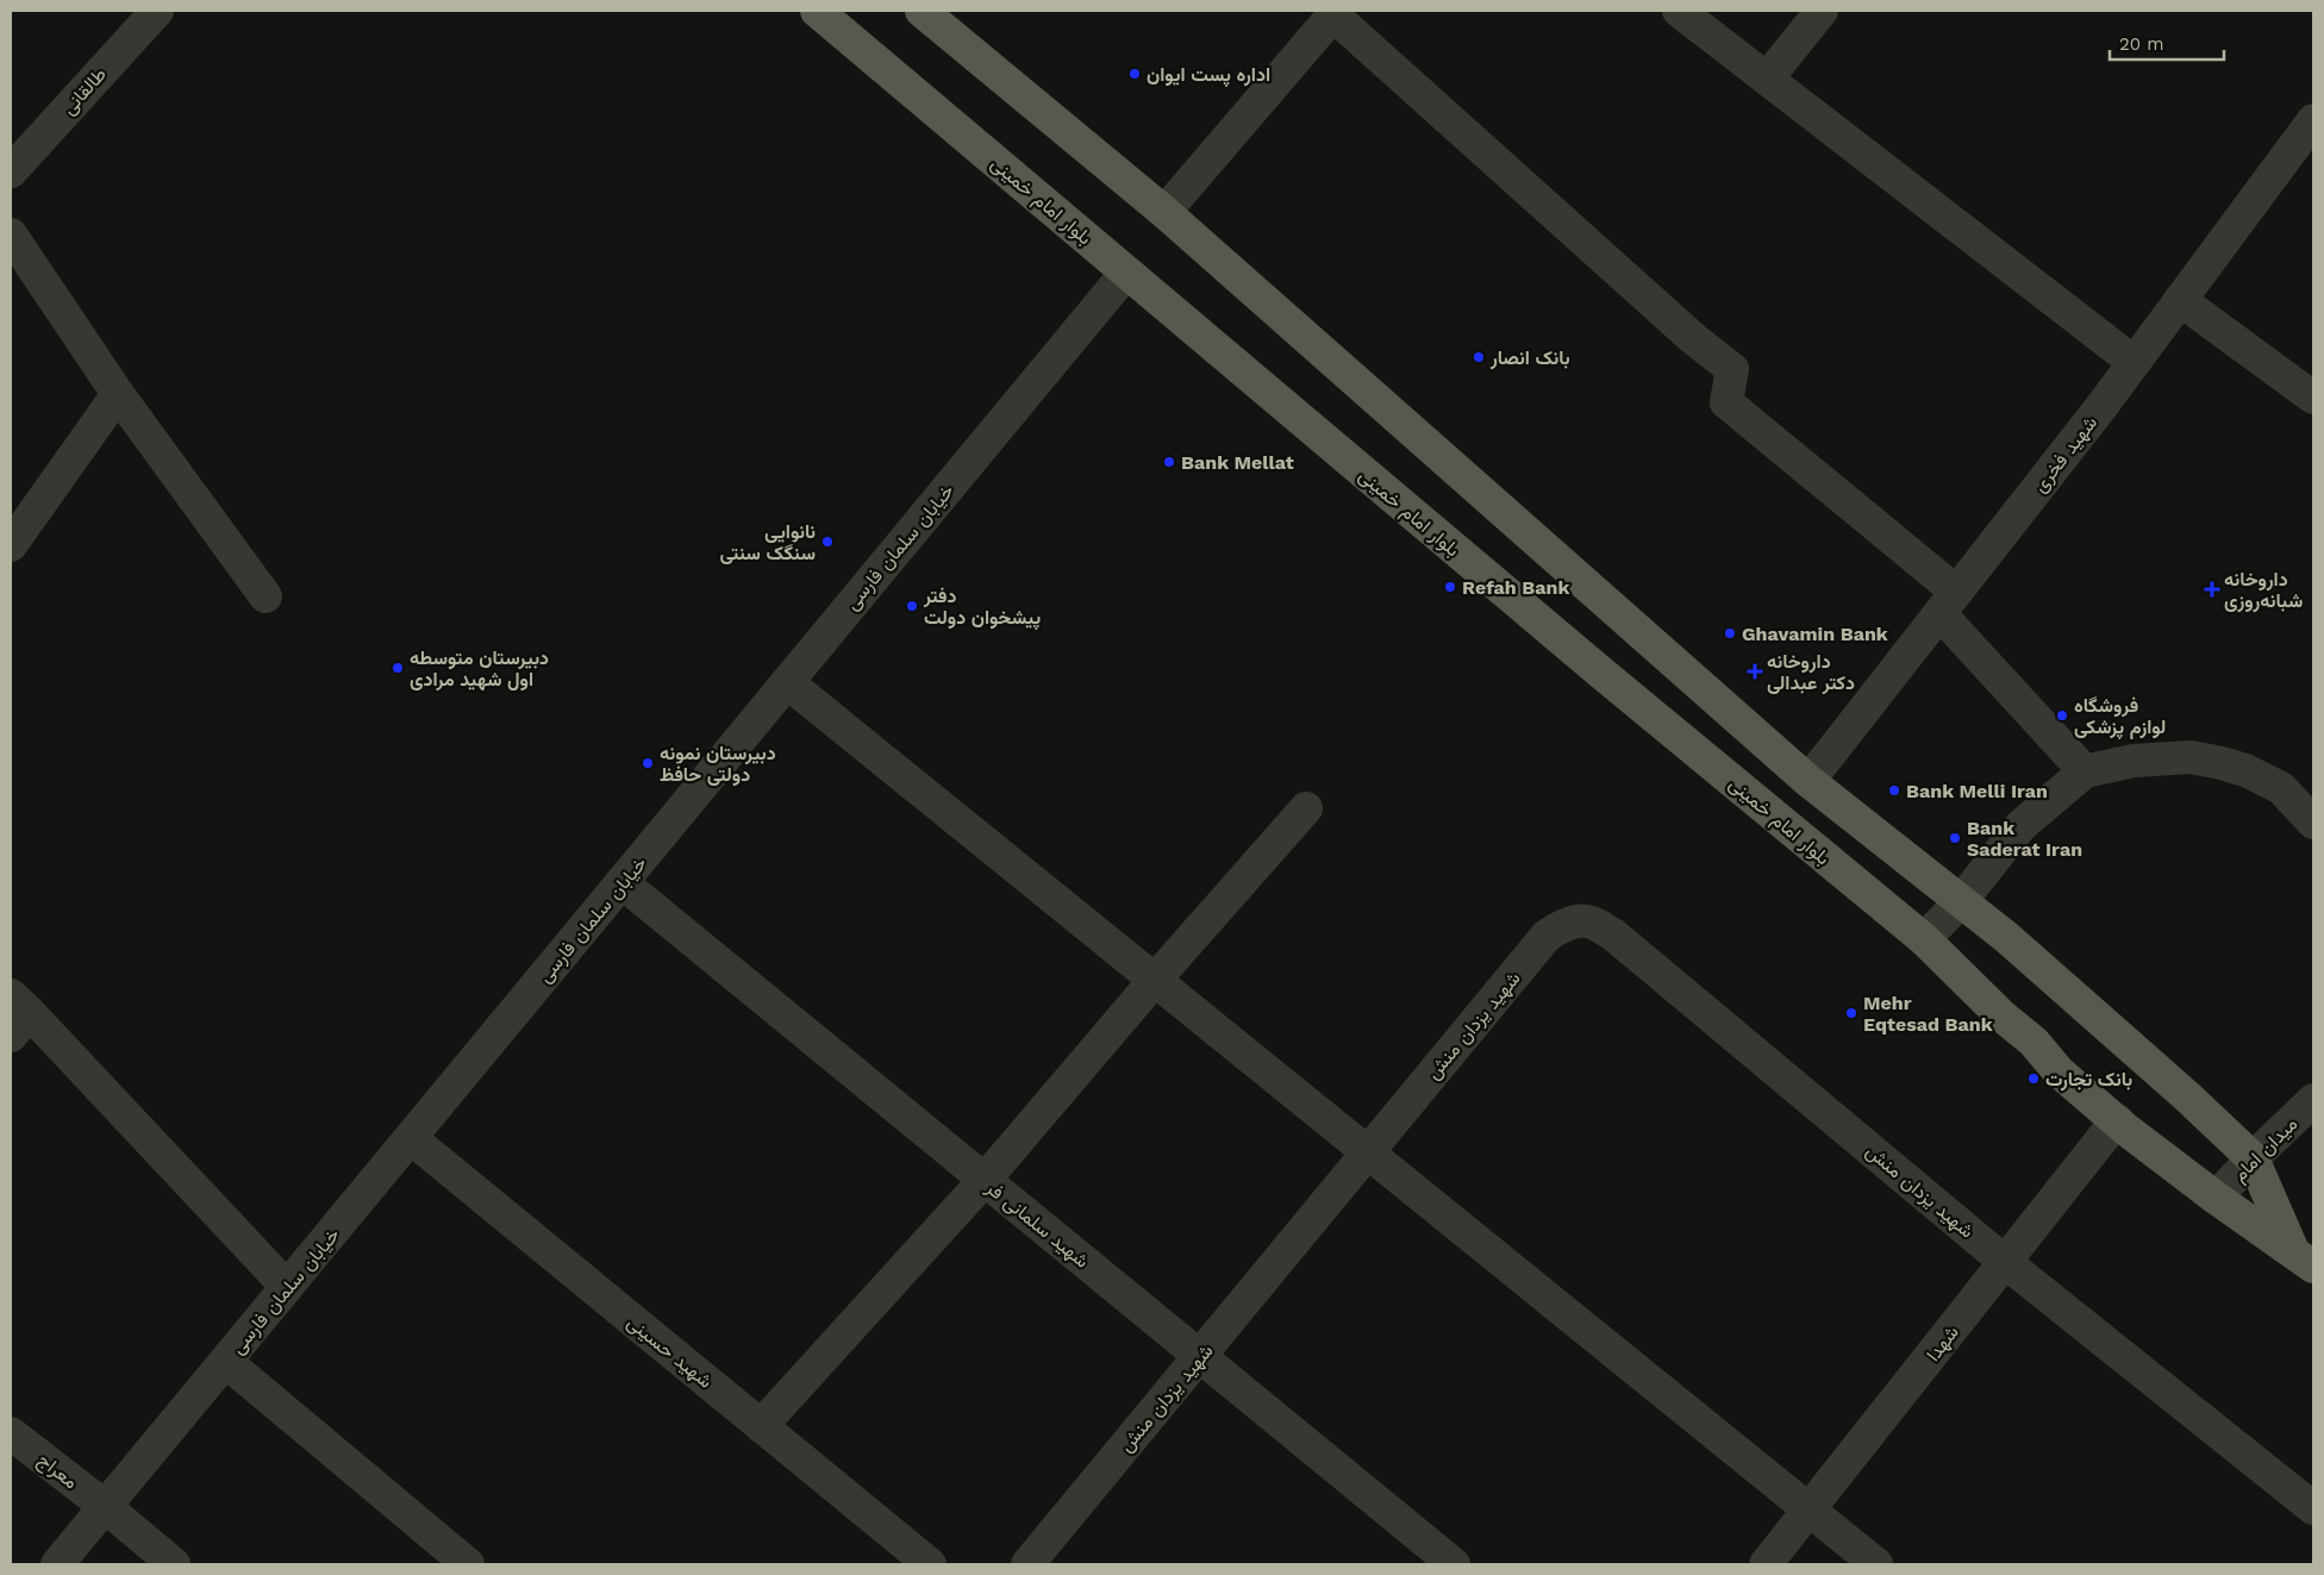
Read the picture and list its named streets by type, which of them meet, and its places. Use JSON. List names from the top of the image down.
{
  "streets": {
    "main road": ["بلوار امام خمینی"],
    "street": [
      "طالقانی",
      "شهید فخری",
      "خیابان سلمان فارسی",
      "شهید یزدان منش",
      "میدان امام",
      "شهید سلمانی فر",
      "شهدا",
      "شهید حسینی",
      "معراج"
    ]
  },
  "crossings": [
    ["بلوار امام خمینی", "خیابان سلمان فارسی"],
    ["بلوار امام خمینی", "میدان امام"],
    ["بلوار امام خمینی", "شهدا"],
    ["خیابان سلمان فارسی", "شهید سلمانی فر"],
    ["خیابان سلمان فارسی", "شهید حسینی"],
    ["خیابان سلمان فارسی", "معراج"],
    ["شهید یزدان منش", "شهید سلمانی فر"],
    ["شهید یزدان منش", "شهدا"]
  ],
  "places": {
    "other": [
      "اداره پست ایوان",
      "بانک انصار",
      "Bank Mellat",
      "نانوایی سنگک سنتی",
      "Refah Bank",
      "دفتر پیشخوان دولت",
      "Ghavamin Bank",
      "دبیرستان متوسطه اول شهید مرادی",
      "فروشگاه لوازم پزشکی",
      "دبیرستان نمونه دولتی حافظ",
      "Bank Melli Iran",
      "Bank Saderat Iran",
      "Mehr Eqtesad Bank",
      "بانک تجارت"
    ],
    "health": ["داروخانه شبانه‌روزی", "داروخانه دکتر عبدالی"]
  },
  "scale_bar": "20 m"
}
